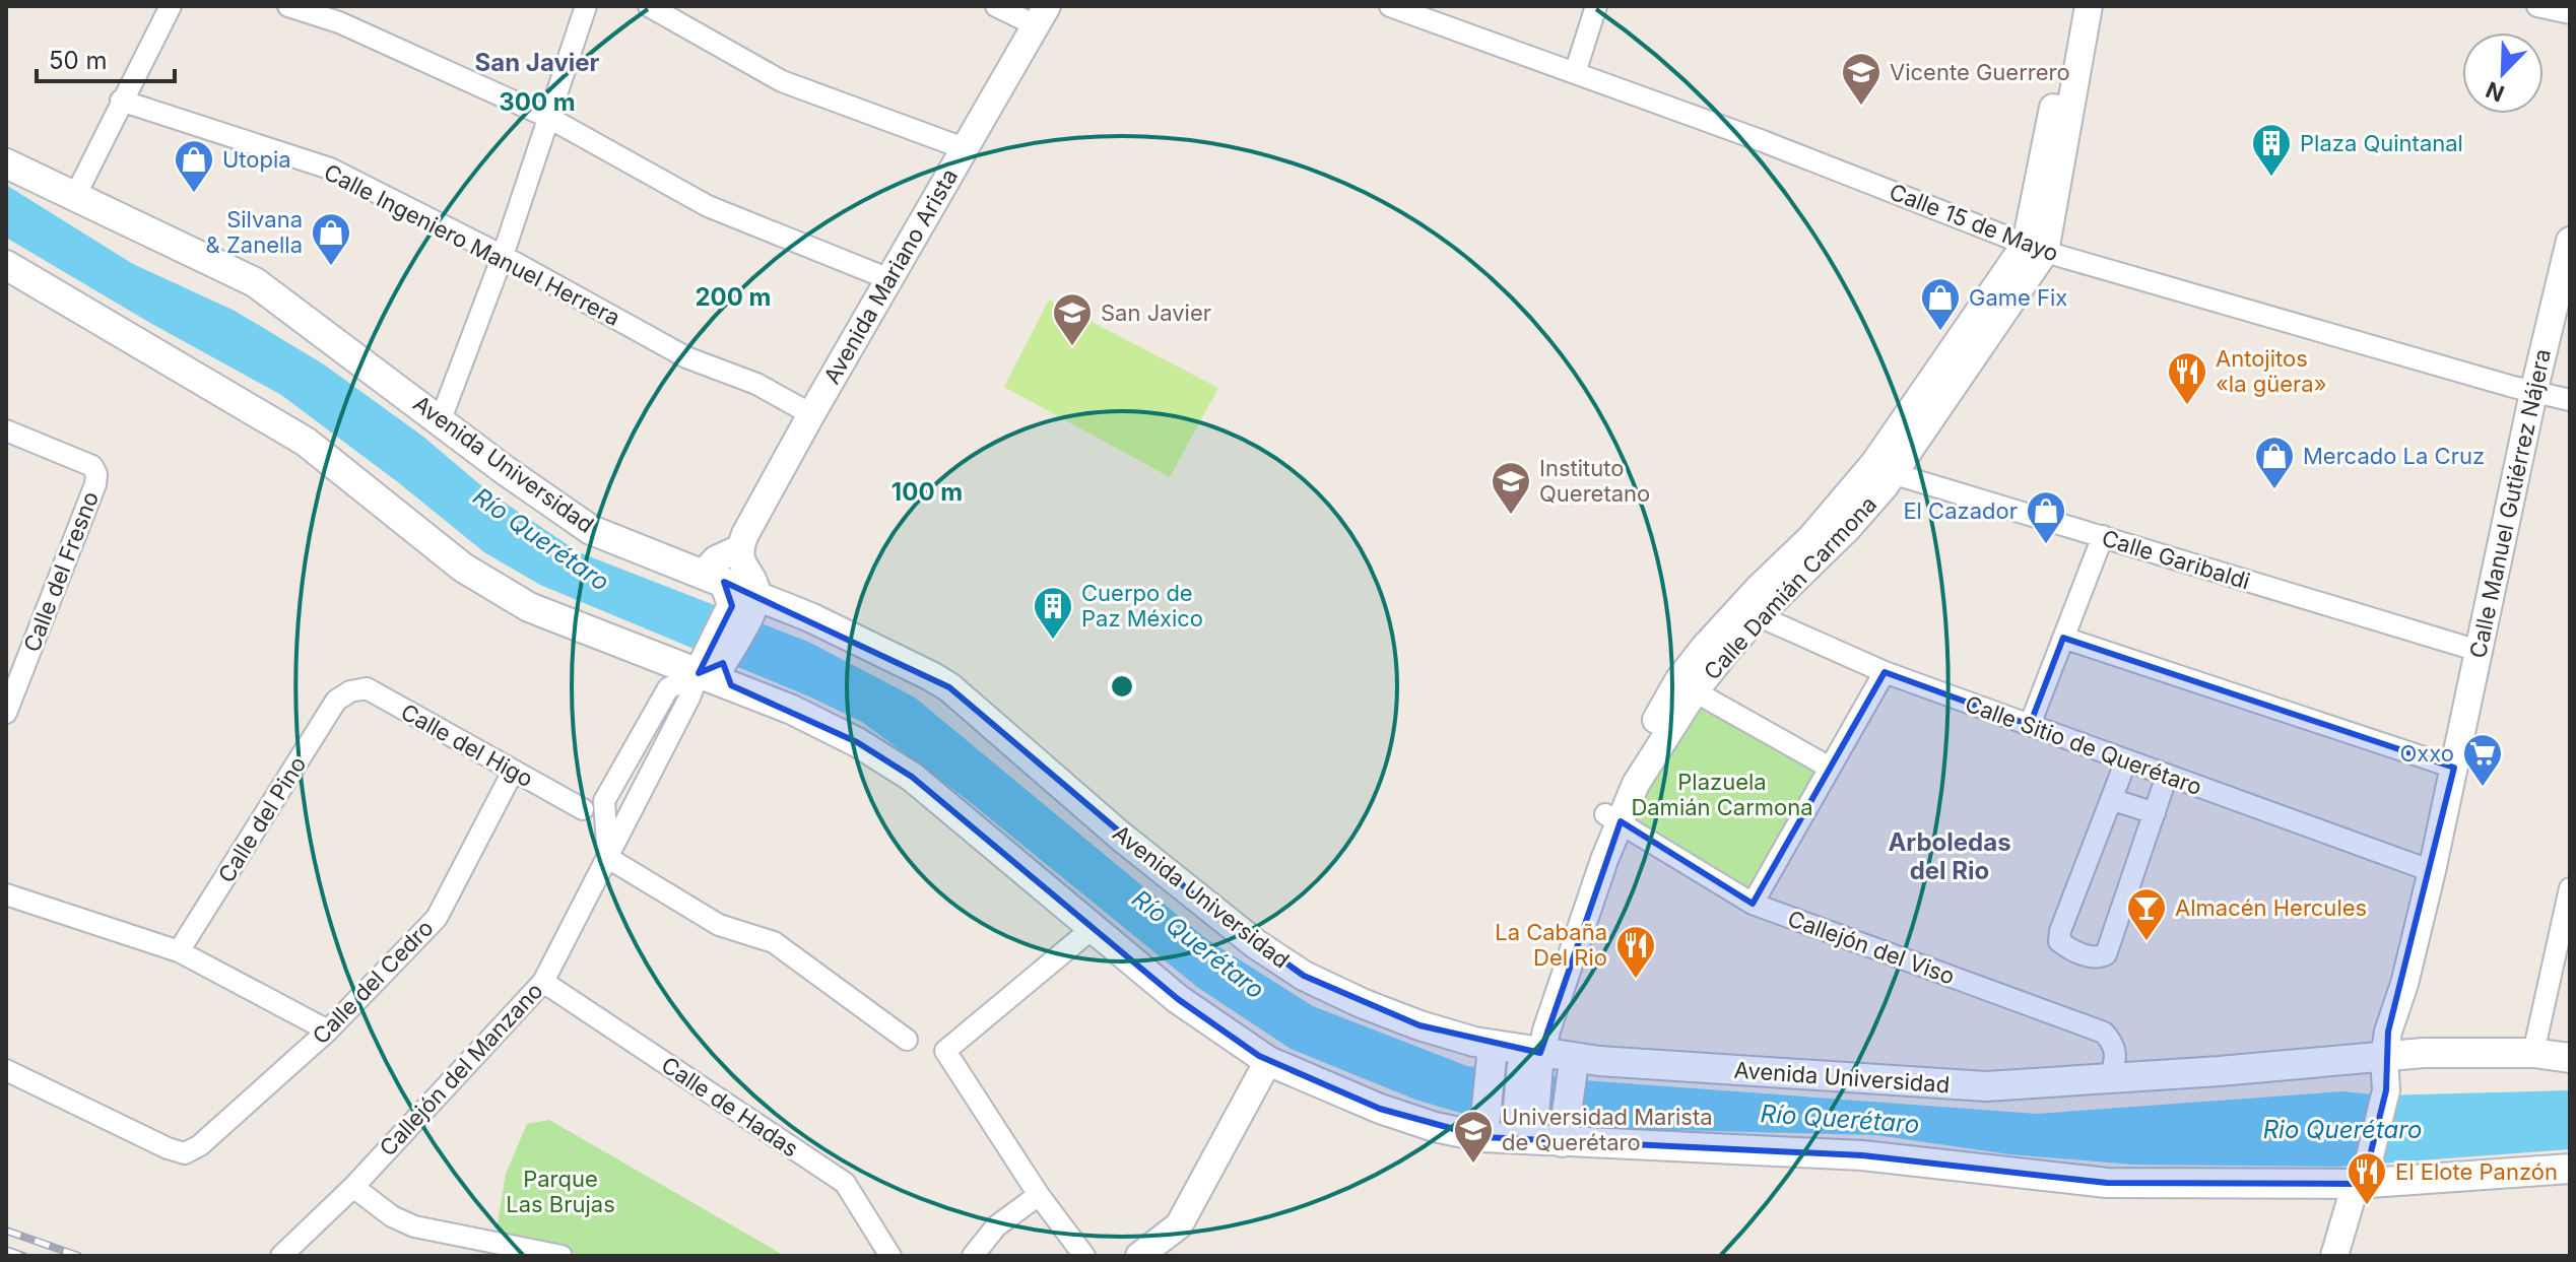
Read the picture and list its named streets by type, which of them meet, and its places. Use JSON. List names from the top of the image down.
{
  "streets": {
    "main road": ["Avenida Universidad"],
    "street": [
      "Calle 15 de Mayo",
      "Calle Ingeniero Manuel Herrera",
      "Avenida Mariano Arista",
      "Calle Manuel Gutiérrez Nájera",
      "Calle Garibaldi",
      "Calle del Fresno",
      "Calle Damián Carmona",
      "Calle del Higo",
      "Calle Sitio de Querétaro",
      "Calle del Pino",
      "Callejón del Viso",
      "Calle del Cedro",
      "Callejón del Manzano",
      "Calle de Hadas"
    ]
  },
  "crossings": [
    ["Calle 15 de Mayo", "Calle Manuel Gutiérrez Nájera"],
    ["Calle 15 de Mayo", "Calle Damián Carmona"],
    ["Calle Ingeniero Manuel Herrera", "Avenida Mariano Arista"],
    ["Avenida Mariano Arista", "Avenida Universidad"],
    ["Avenida Universidad", "Calle Manuel Gutiérrez Nájera"],
    ["Avenida Universidad", "Calle Damián Carmona"],
    ["Avenida Universidad", "Callejón del Viso"],
    ["Calle Manuel Gutiérrez Nájera", "Calle Garibaldi"],
    ["Calle Manuel Gutiérrez Nájera", "Calle Sitio de Querétaro"],
    ["Calle Garibaldi", "Calle Damián Carmona"],
    ["Calle Damián Carmona", "Calle Sitio de Querétaro"],
    ["Calle Damián Carmona", "Callejón del Viso"],
    ["Calle del Higo", "Calle del Pino"],
    ["Calle del Higo", "Calle del Cedro"],
    ["Callejón del Manzano", "Calle de Hadas"]
  ],
  "districts": ["San Javier", "Arboledas del Rio"],
  "water": ["Río Querétaro", "Rio Querétaro"],
  "parks": ["Plazuela Damián Carmona", "Parque Las Brujas"],
  "places": {
    "school or university": [
      "Vicente Guerrero",
      "San Javier",
      "Instituto Queretano",
      "Universidad Marista de Querétaro"
    ],
    "building": ["Plaza Quintanal", "Cuerpo de Paz México"],
    "shop": [
      "Utopia",
      "Silvana & Zanella",
      "Game Fix",
      "Mercado La Cruz",
      "El Cazador"
    ],
    "restaurant": ["Antojitos «la güera»", "La Cabaña Del Rio", "El Elote Panzón"],
    "supermarket": ["Oxxo"],
    "bar": ["Almacén Hercules"]
  },
  "scale_bar": "50 m",
  "north": "bottom left",
  "rings": ["300 m", "200 m", "100 m"]
}
